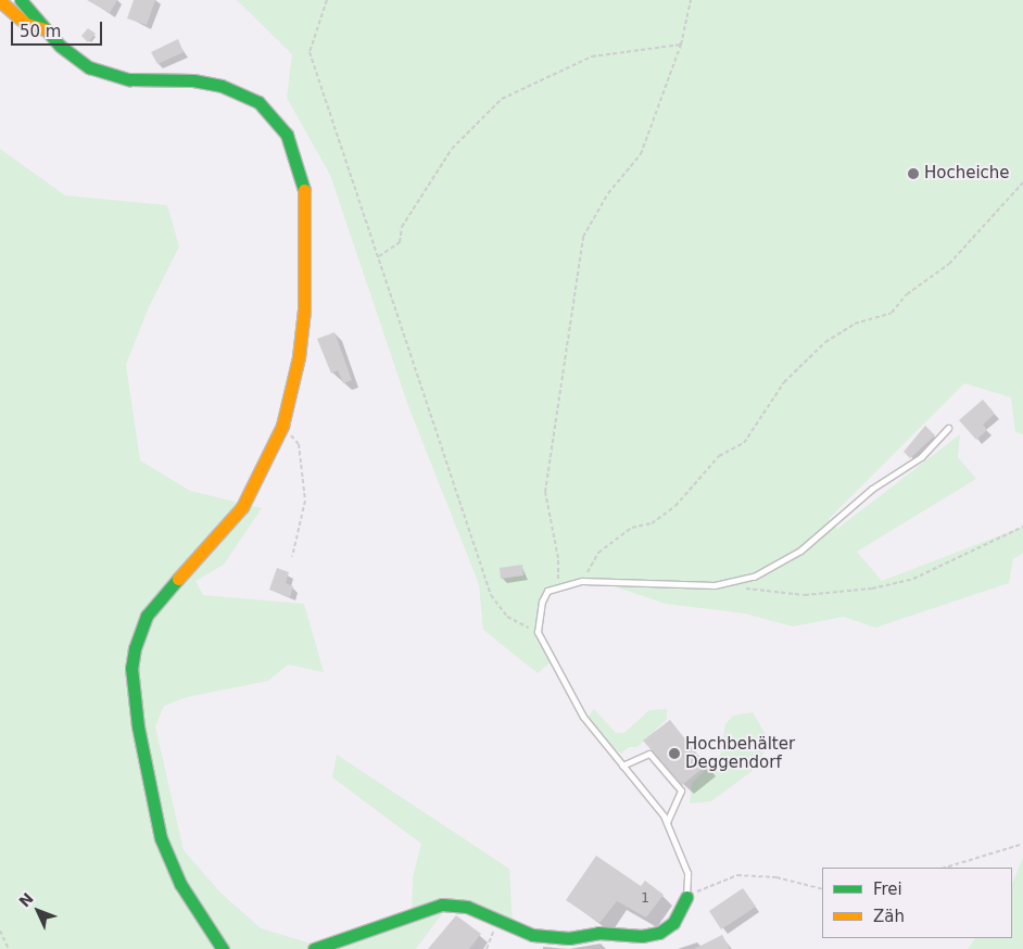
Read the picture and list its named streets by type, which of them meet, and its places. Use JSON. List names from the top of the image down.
{
  "places": ["Hocheiche", "Hochbehälter Deggendorf"],
  "house_numbers": ["1"],
  "legend": ["Frei", "Zäh"],
  "scale_bar": "50 m",
  "north": "top left"
}
